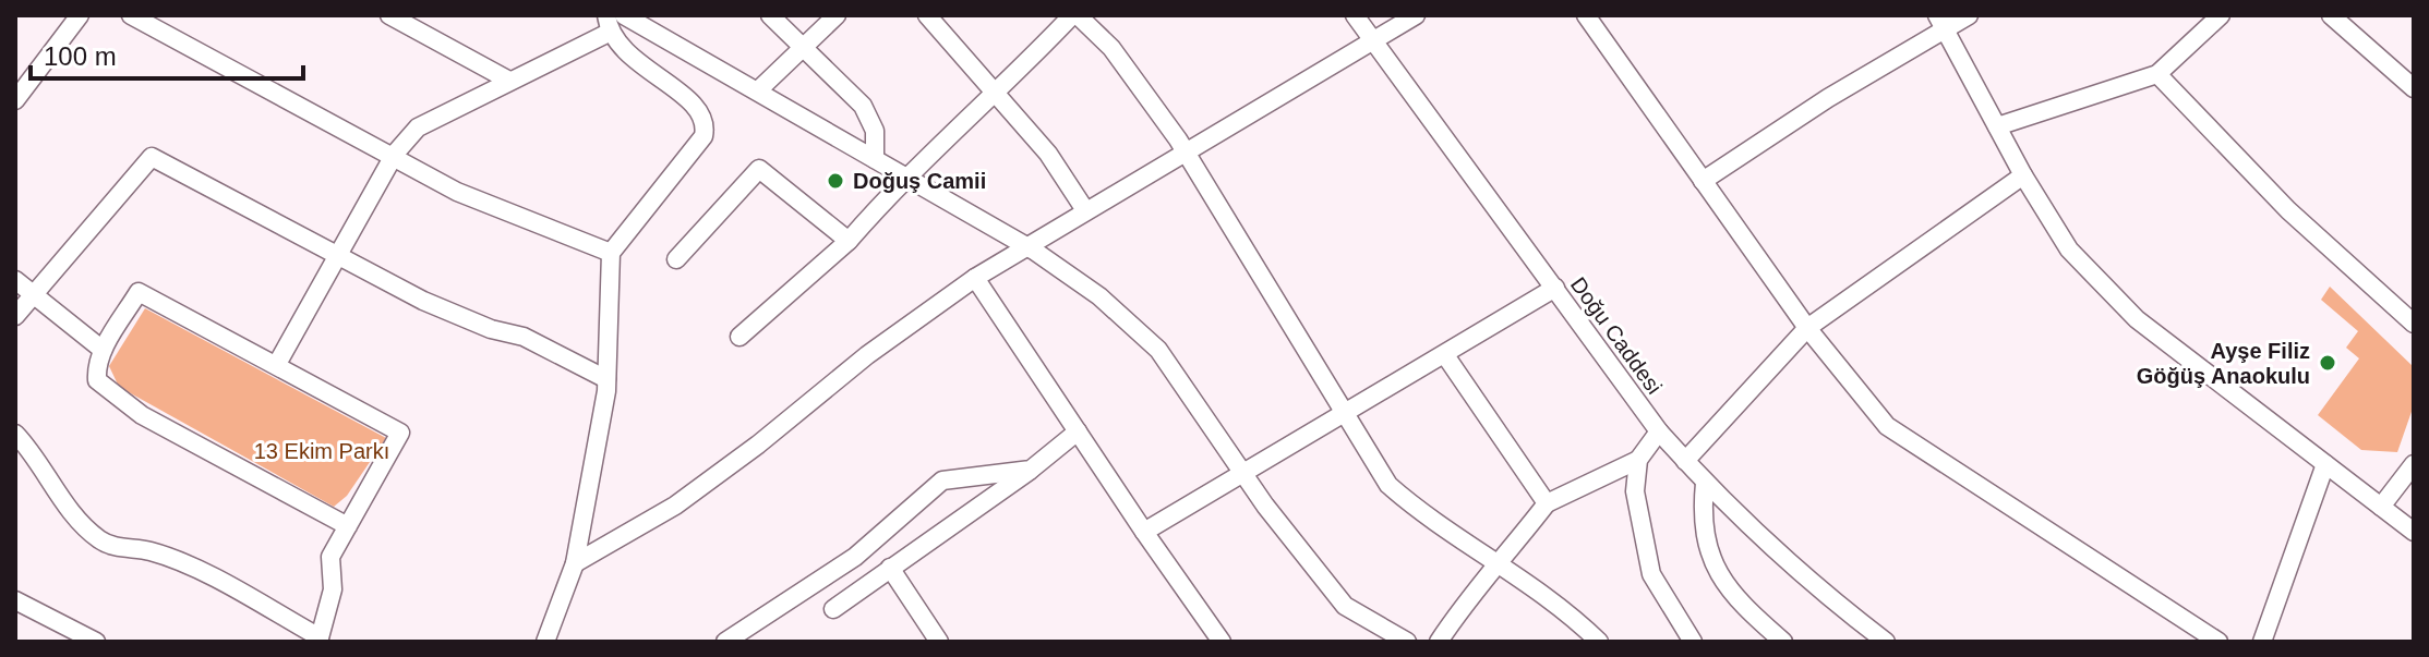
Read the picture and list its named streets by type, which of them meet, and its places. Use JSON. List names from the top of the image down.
{
  "streets": {
    "street": ["Doğu Caddesi"]
  },
  "parks": ["13 Ekim Parkı"],
  "places": ["Doğuş Camii", "Ayşe Filiz Göğüş Anaokulu"],
  "scale_bar": "100 m"
}
